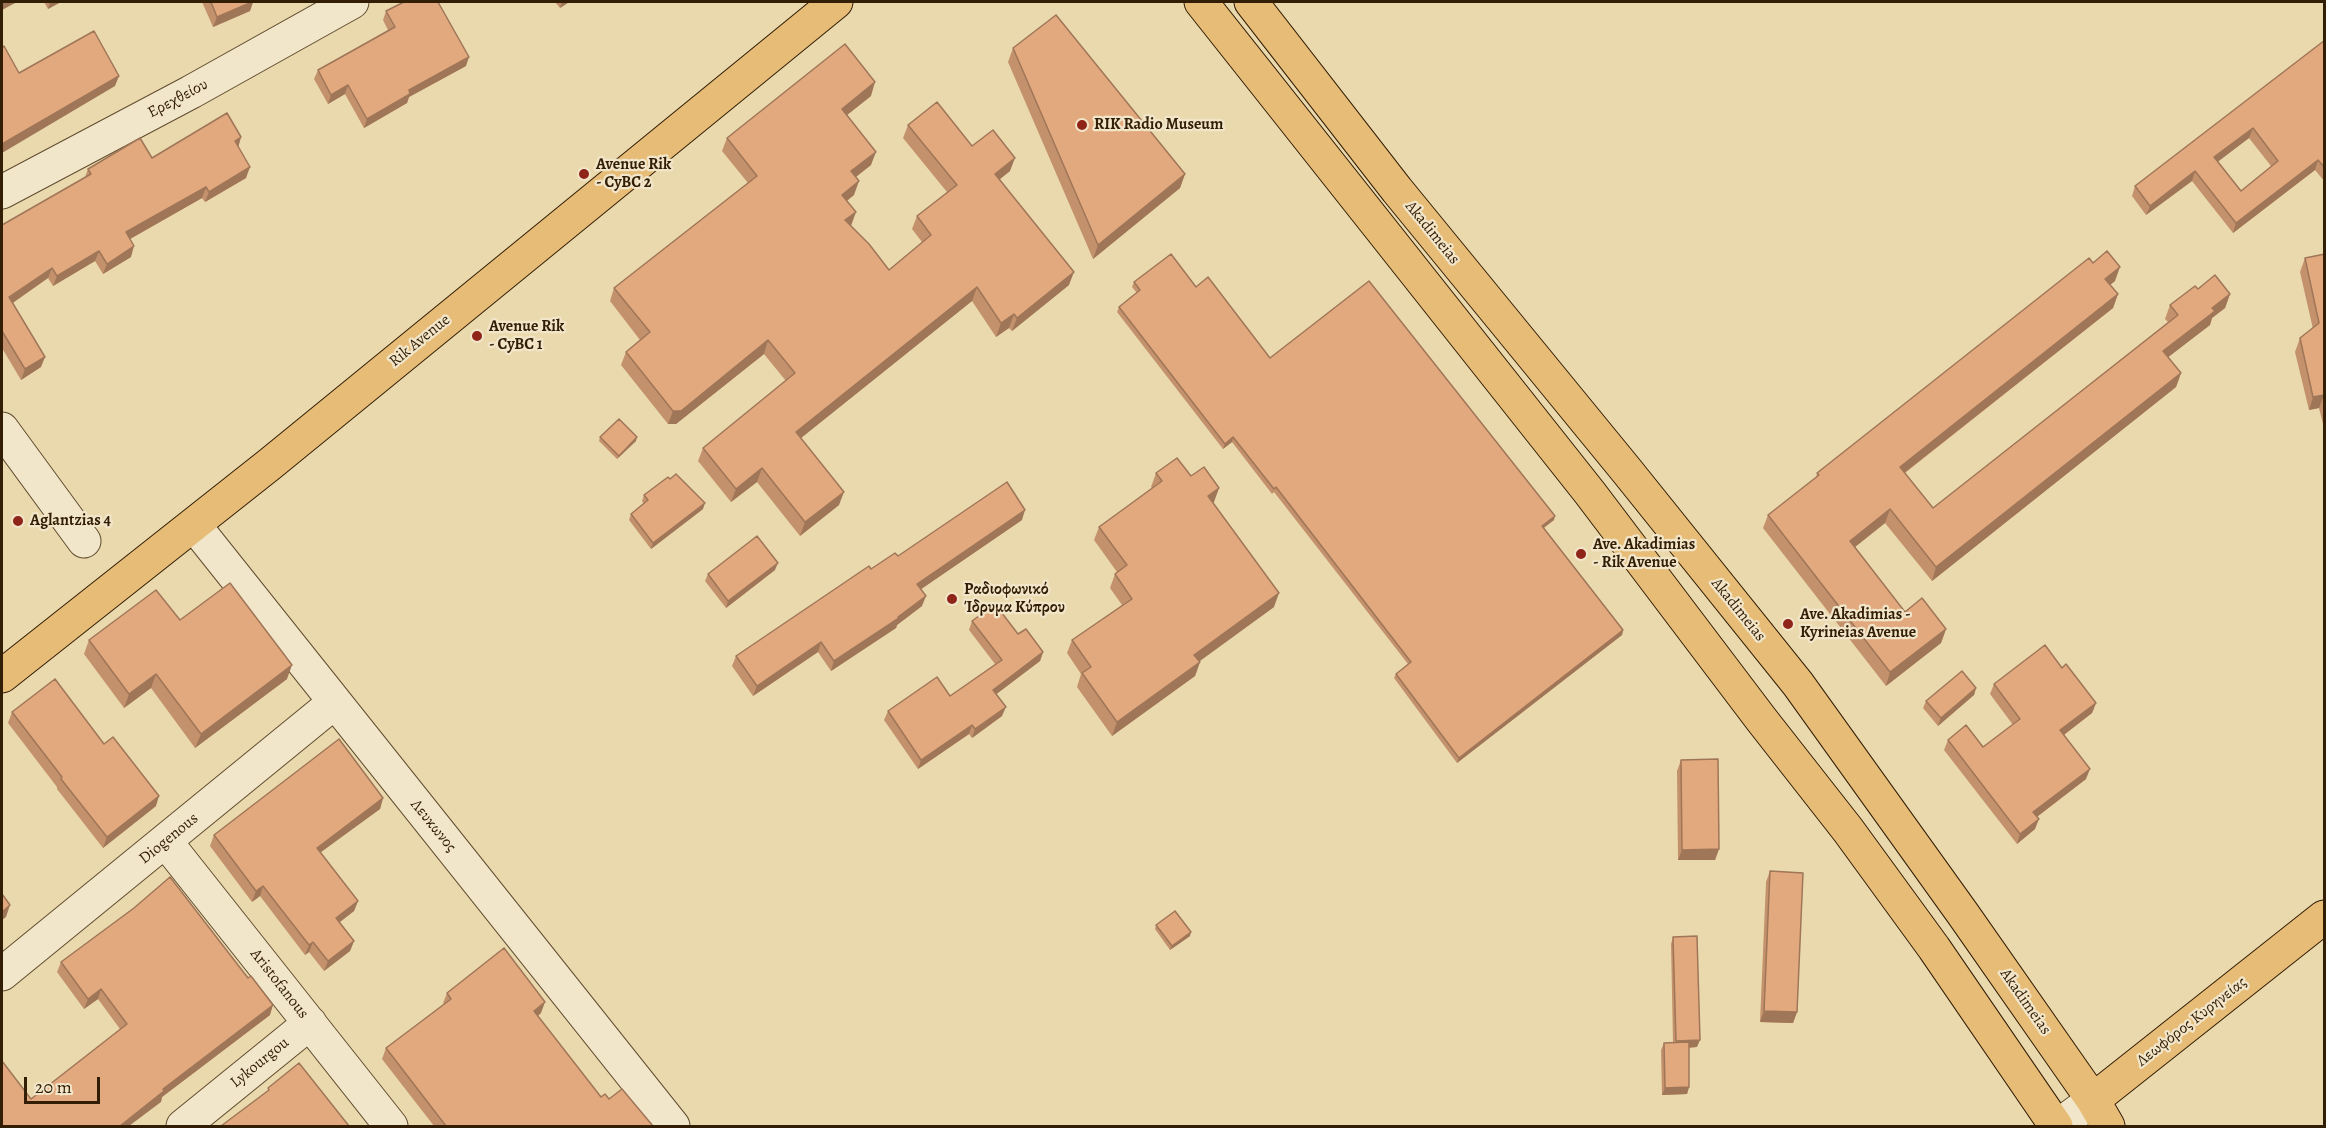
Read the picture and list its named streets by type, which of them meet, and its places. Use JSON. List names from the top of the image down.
{
  "streets": {
    "main road": ["Akadimeias", "Rik Avenue", "Λεωφόρος Κυρηνείας"],
    "street": [
      "Ερεχθείου",
      "Λευκωνος",
      "Diogenous",
      "Aristofanous",
      "Lykourgou"
    ]
  },
  "crossings": [
    ["Akadimeias", "Λεωφόρος Κυρηνείας"],
    ["Rik Avenue", "Λευκωνος"],
    ["Λευκωνος", "Diogenous"],
    ["Diogenous", "Aristofanous"],
    ["Aristofanous", "Lykourgou"]
  ],
  "places": [
    "RIK Radio Museum",
    "Avenue Rik - CyBC 2",
    "Avenue Rik - CyBC 1",
    "Aglantzias 4",
    "Ave. Akadimias - Rik Avenue",
    "Ραδιοφωνικό Ίδρυμα Κύπρου",
    "Ave. Akadimias - Kyrineias Avenue"
  ],
  "scale_bar": "20 m"
}
